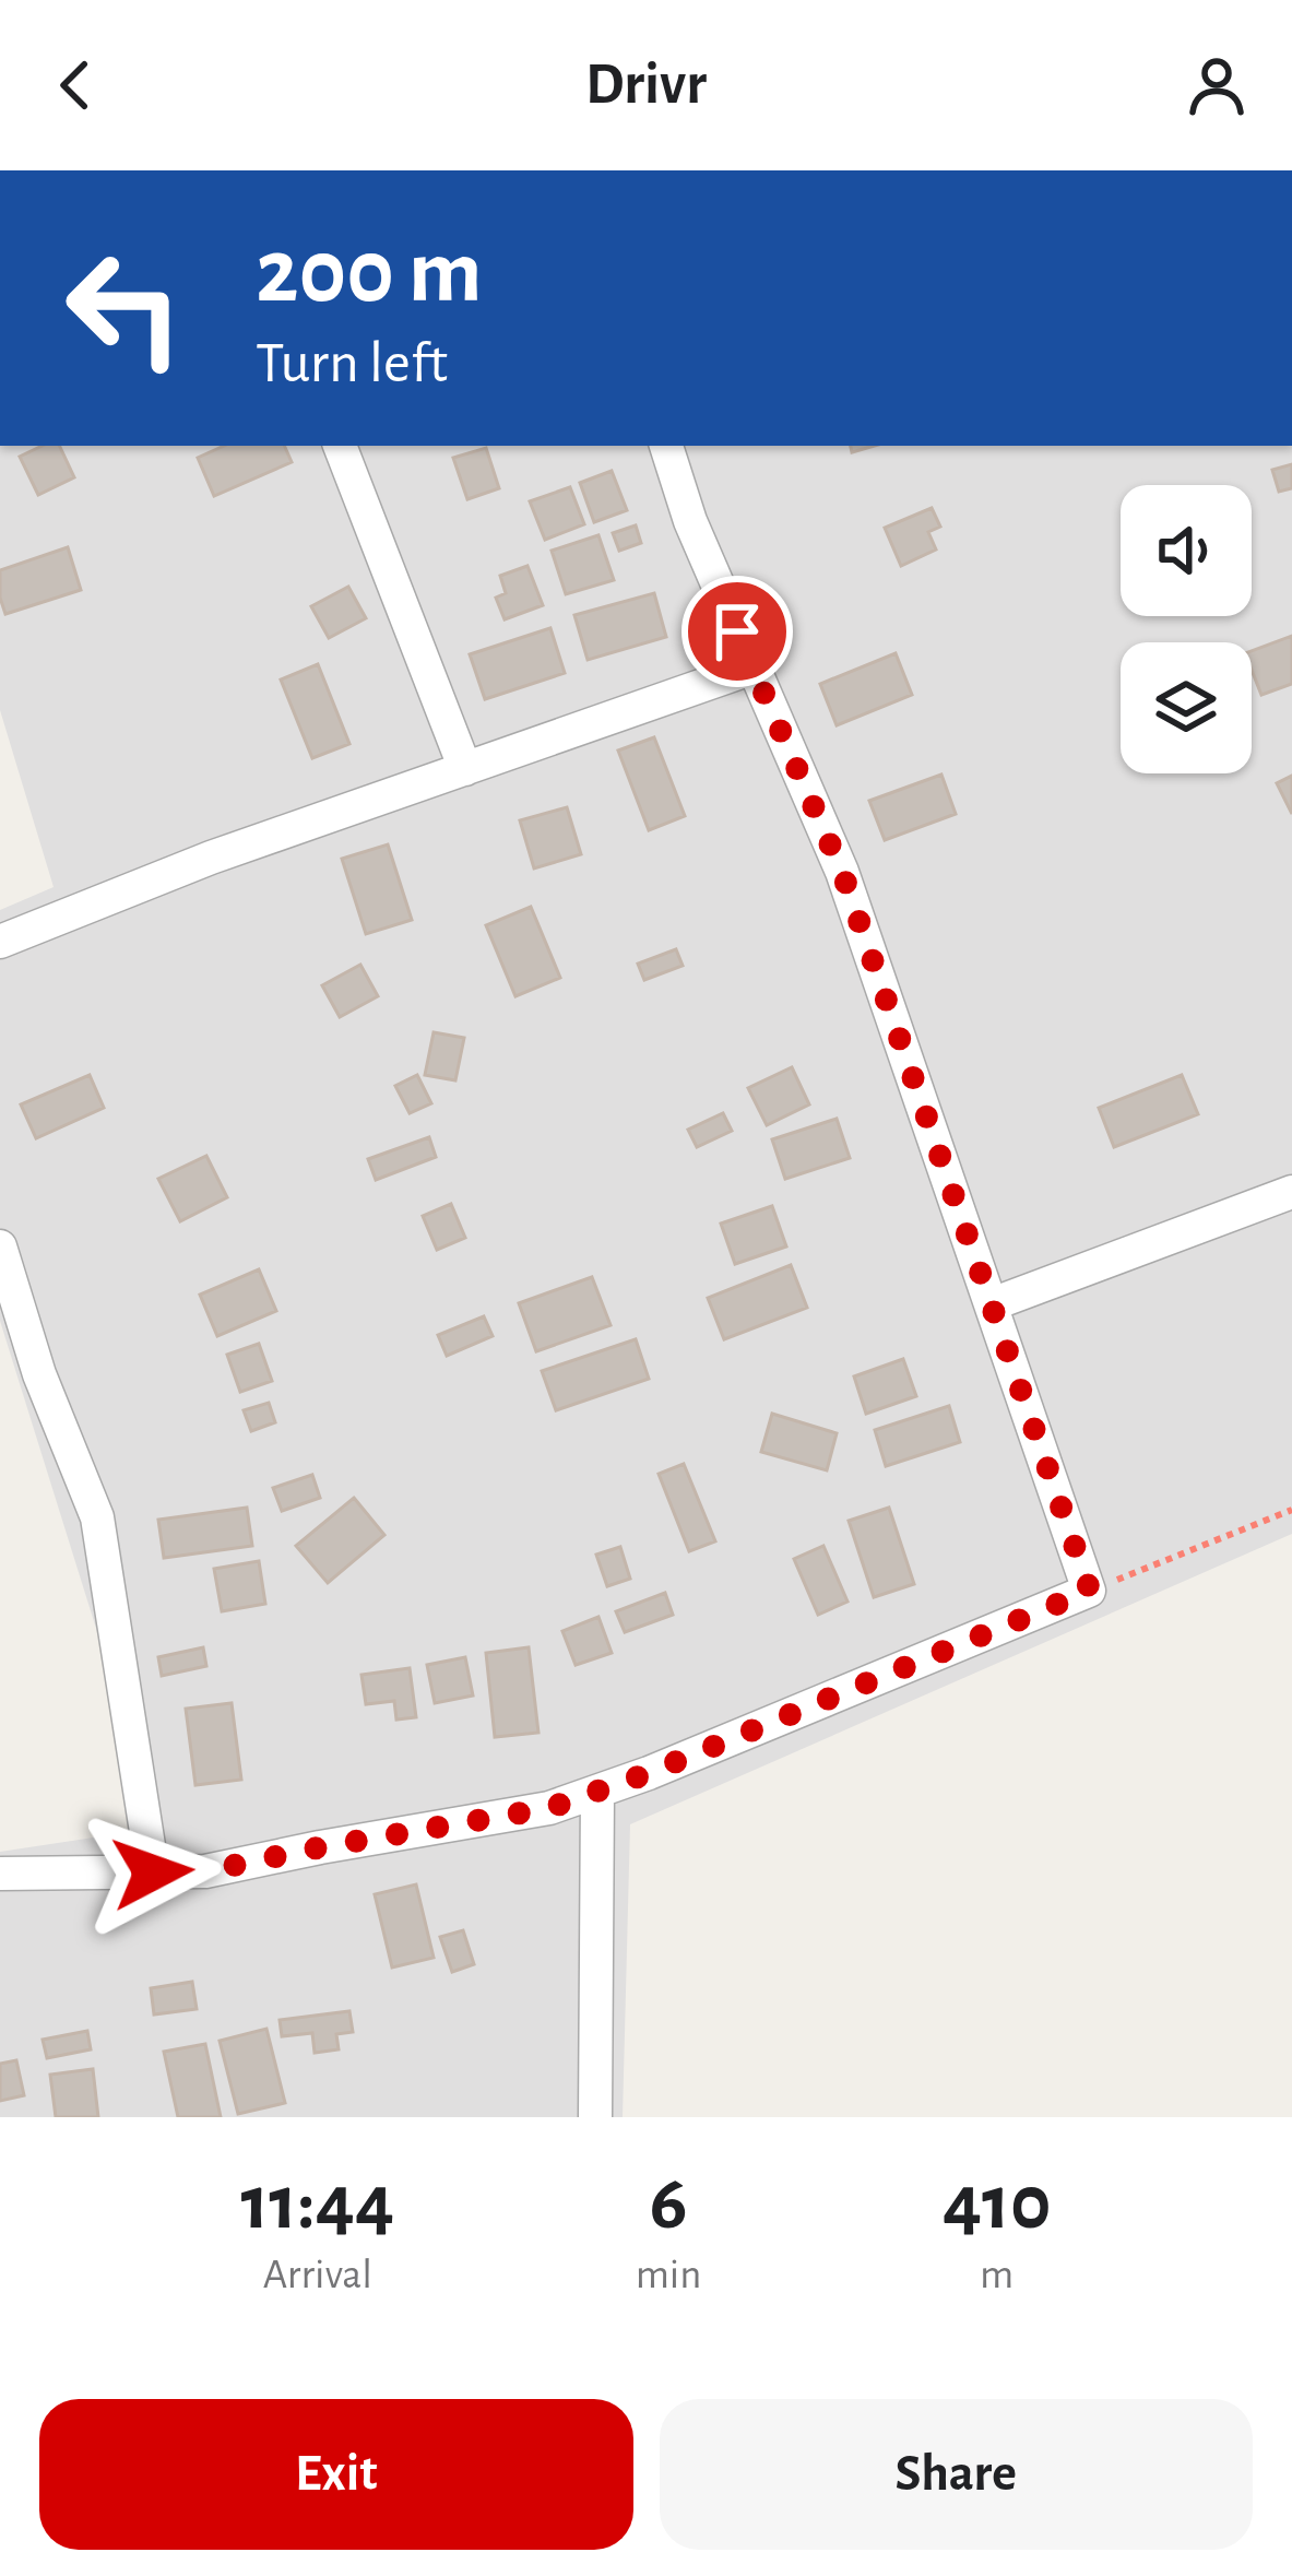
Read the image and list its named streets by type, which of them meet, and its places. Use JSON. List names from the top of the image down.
{
  "page": {
    "header": "Drivr",
    "turn": ["200 m", "Turn left"],
    "eta": [
      "11:44",
      "Arrival",
      "6",
      "min",
      "410",
      "m"
    ],
    "buttons": ["Exit", "Share"]
  }
}
